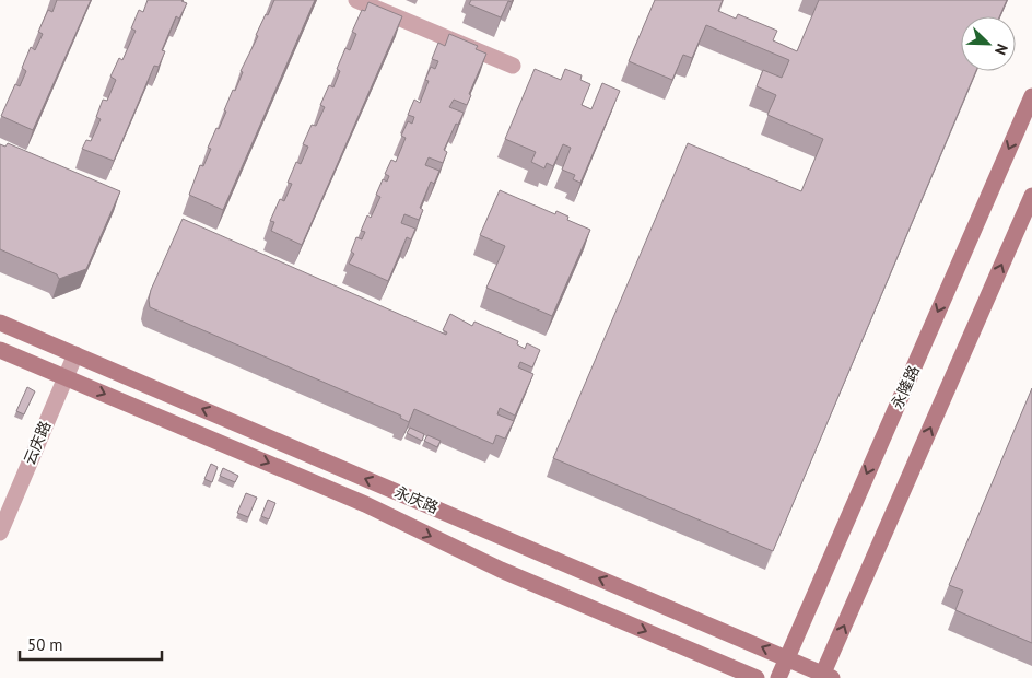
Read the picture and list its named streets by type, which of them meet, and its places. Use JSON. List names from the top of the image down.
{
  "streets": {
    "street": ["永隆路", "云庆路", "永庆路"]
  },
  "crossings": [
    ["永隆路", "永庆路"],
    ["云庆路", "永庆路"]
  ],
  "scale_bar": "50 m",
  "north": "bottom right"
}
